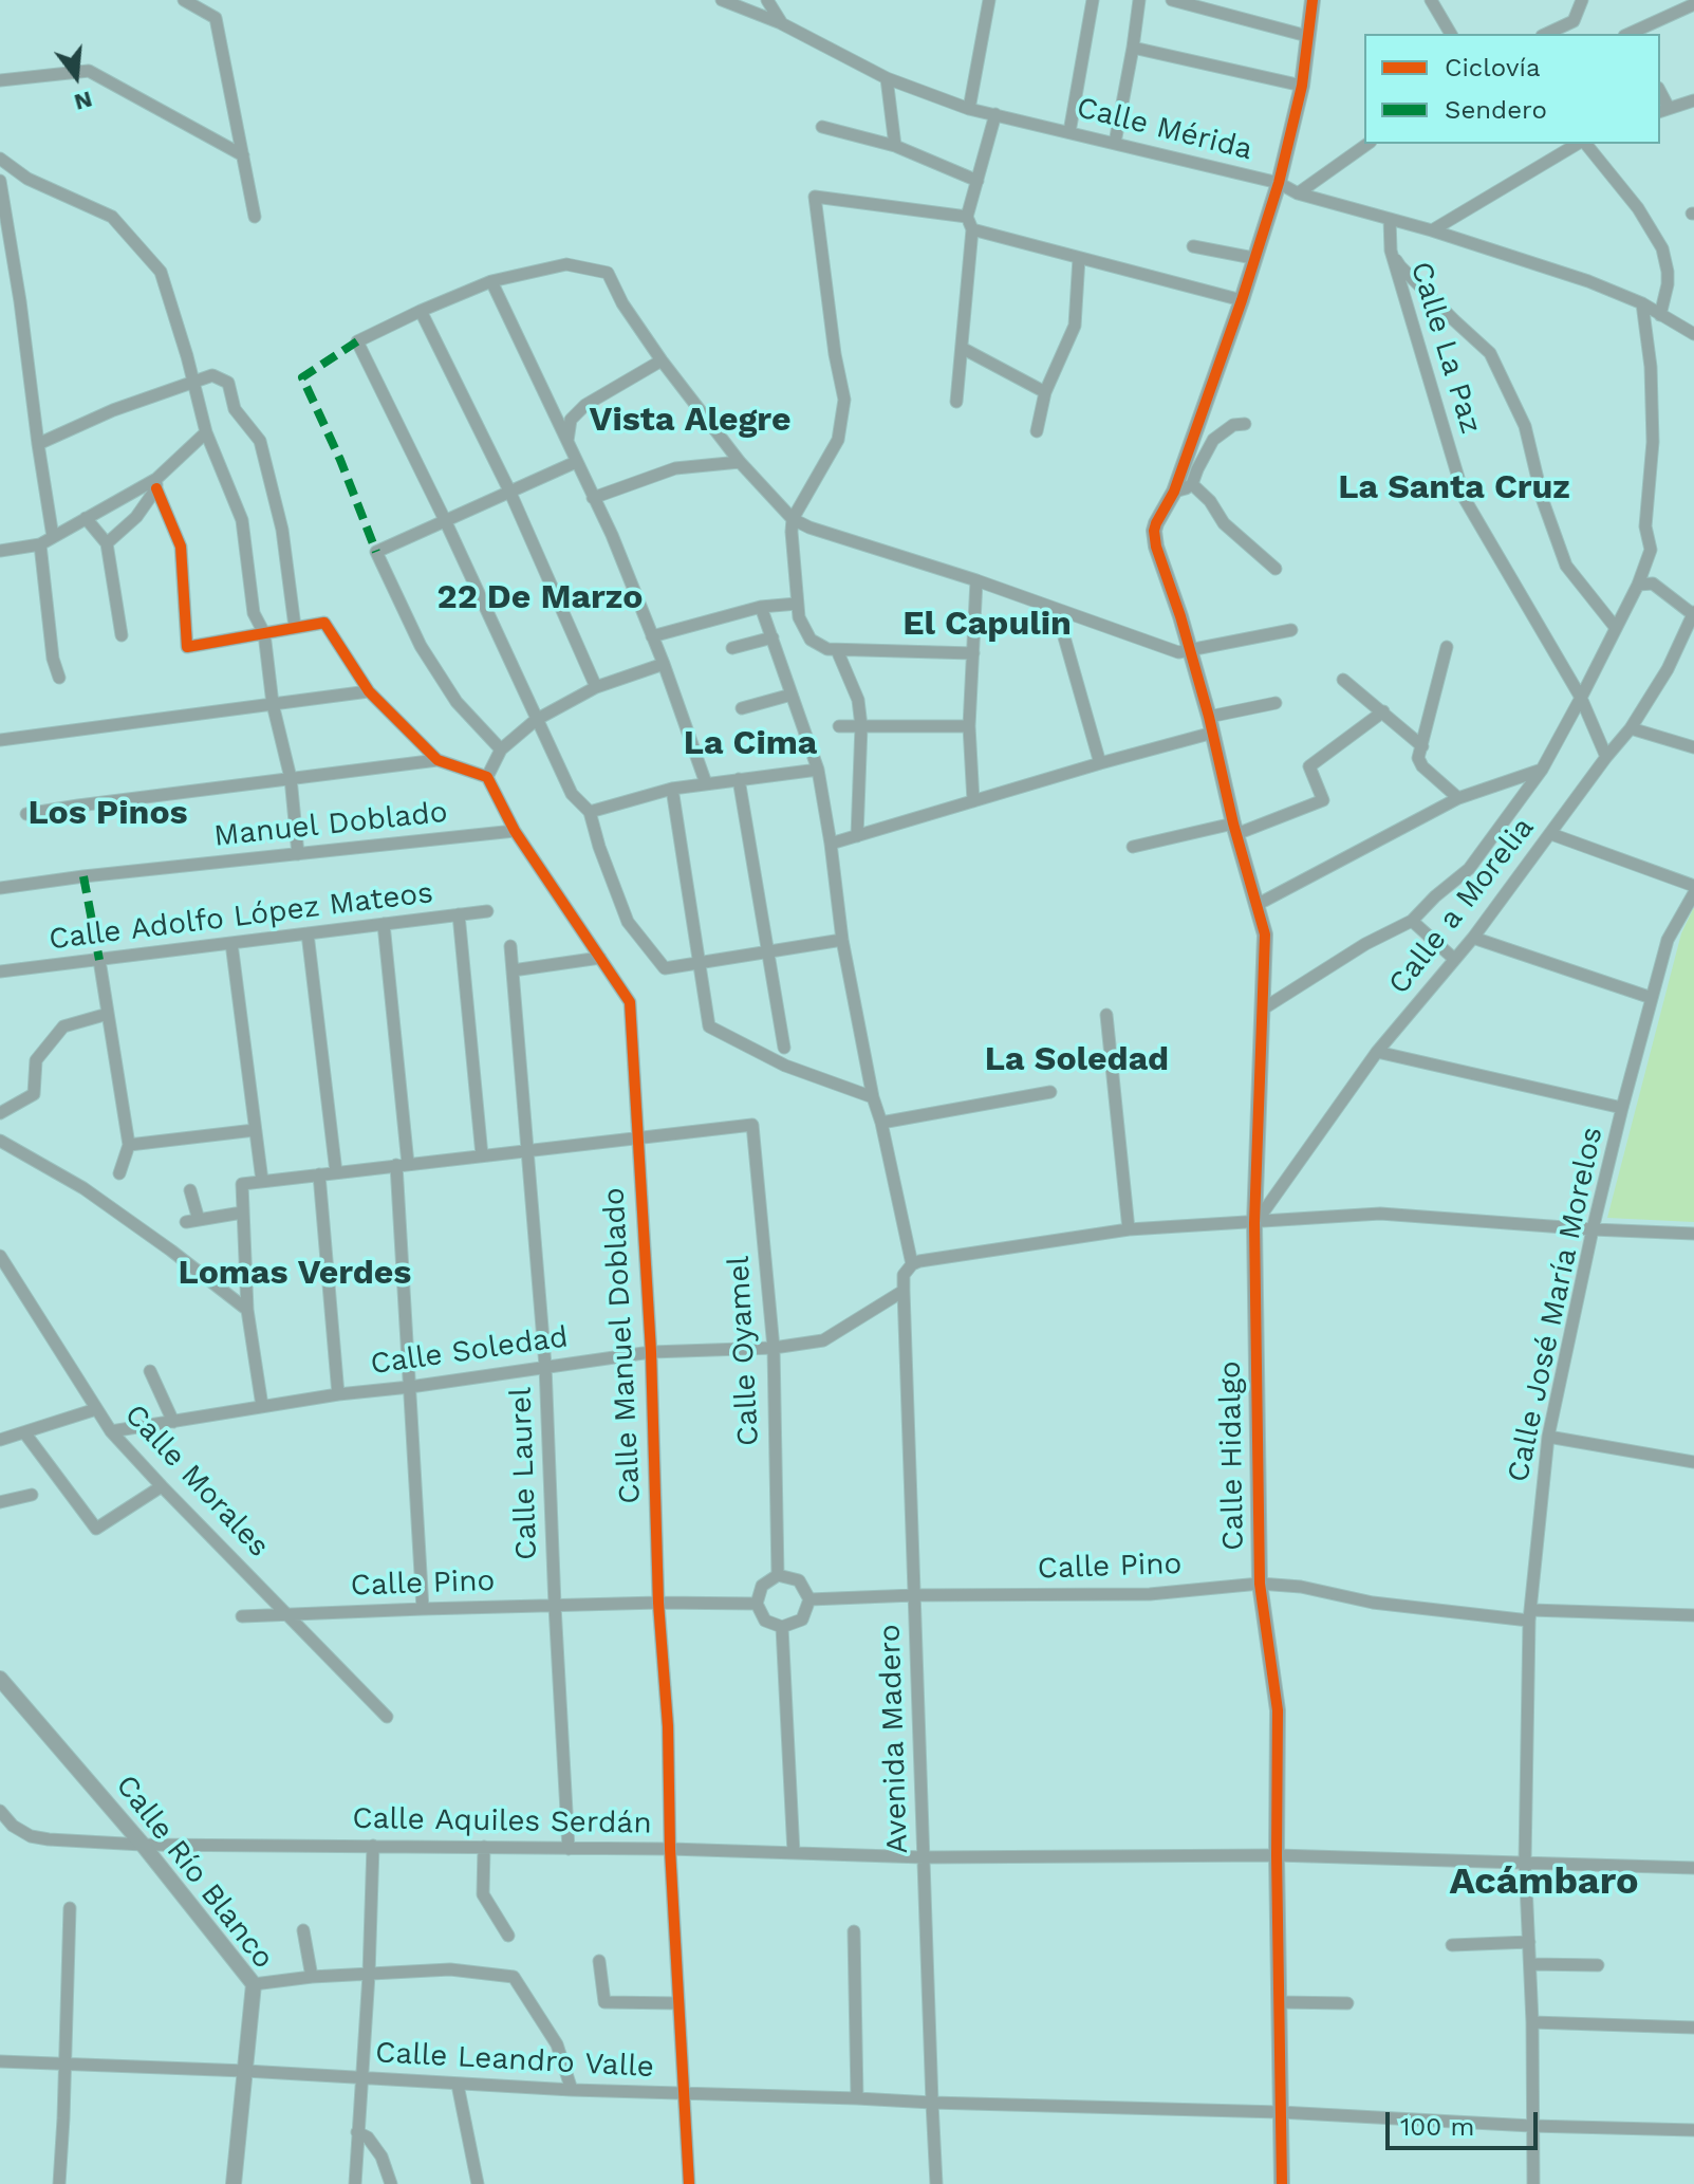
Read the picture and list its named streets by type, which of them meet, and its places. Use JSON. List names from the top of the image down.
{
  "streets": {
    "street": [
      "Calle Mérida",
      "Calle La Paz",
      "Manuel Doblado",
      "Calle a Morelia",
      "Calle Adolfo López Mateos",
      "Calle José María Morelos",
      "Calle Manuel Doblado",
      "Calle Soledad",
      "Calle Oyamel",
      "Calle Hidalgo",
      "Calle Laurel",
      "Calle Morales",
      "Calle Pino",
      "Avenida Madero",
      "Calle Aquiles Serdán",
      "Calle Río Blanco",
      "Calle Leandro Valle"
    ]
  },
  "crossings": [
    ["Calle Mérida", "Calle La Paz"],
    ["Calle Mérida", "Calle Hidalgo"],
    ["Calle La Paz", "Calle a Morelia"],
    ["Manuel Doblado", "Calle Manuel Doblado"],
    ["Calle a Morelia", "Calle Hidalgo"],
    ["Calle José María Morelos", "Calle Pino"],
    ["Calle José María Morelos", "Calle Aquiles Serdán"],
    ["Calle José María Morelos", "Calle Leandro Valle"],
    ["Calle Manuel Doblado", "Calle Soledad"],
    ["Calle Manuel Doblado", "Calle Oyamel"],
    ["Calle Manuel Doblado", "Calle Pino"],
    ["Calle Manuel Doblado", "Calle Aquiles Serdán"],
    ["Calle Manuel Doblado", "Calle Leandro Valle"],
    ["Calle Soledad", "Calle Oyamel"],
    ["Calle Soledad", "Calle Laurel"],
    ["Calle Soledad", "Calle Morales"],
    ["Calle Soledad", "Avenida Madero"],
    ["Calle Oyamel", "Calle Pino"],
    ["Calle Hidalgo", "Calle Pino"],
    ["Calle Hidalgo", "Calle Aquiles Serdán"],
    ["Calle Hidalgo", "Calle Leandro Valle"],
    ["Calle Laurel", "Calle Pino"],
    ["Calle Laurel", "Calle Aquiles Serdán"],
    ["Calle Morales", "Calle Pino"],
    ["Calle Pino", "Avenida Madero"],
    ["Avenida Madero", "Calle Aquiles Serdán"],
    ["Avenida Madero", "Calle Leandro Valle"],
    ["Calle Aquiles Serdán", "Calle Río Blanco"],
    ["Calle Río Blanco", "Calle Leandro Valle"]
  ],
  "districts": [
    "Vista Alegre",
    "La Santa Cruz",
    "22 De Marzo",
    "El Capulin",
    "La Cima",
    "Los Pinos",
    "La Soledad",
    "Lomas Verdes",
    "Acámbaro"
  ],
  "legend": ["Ciclovía", "Sendero"],
  "scale_bar": "100 m",
  "north": "bottom"
}
